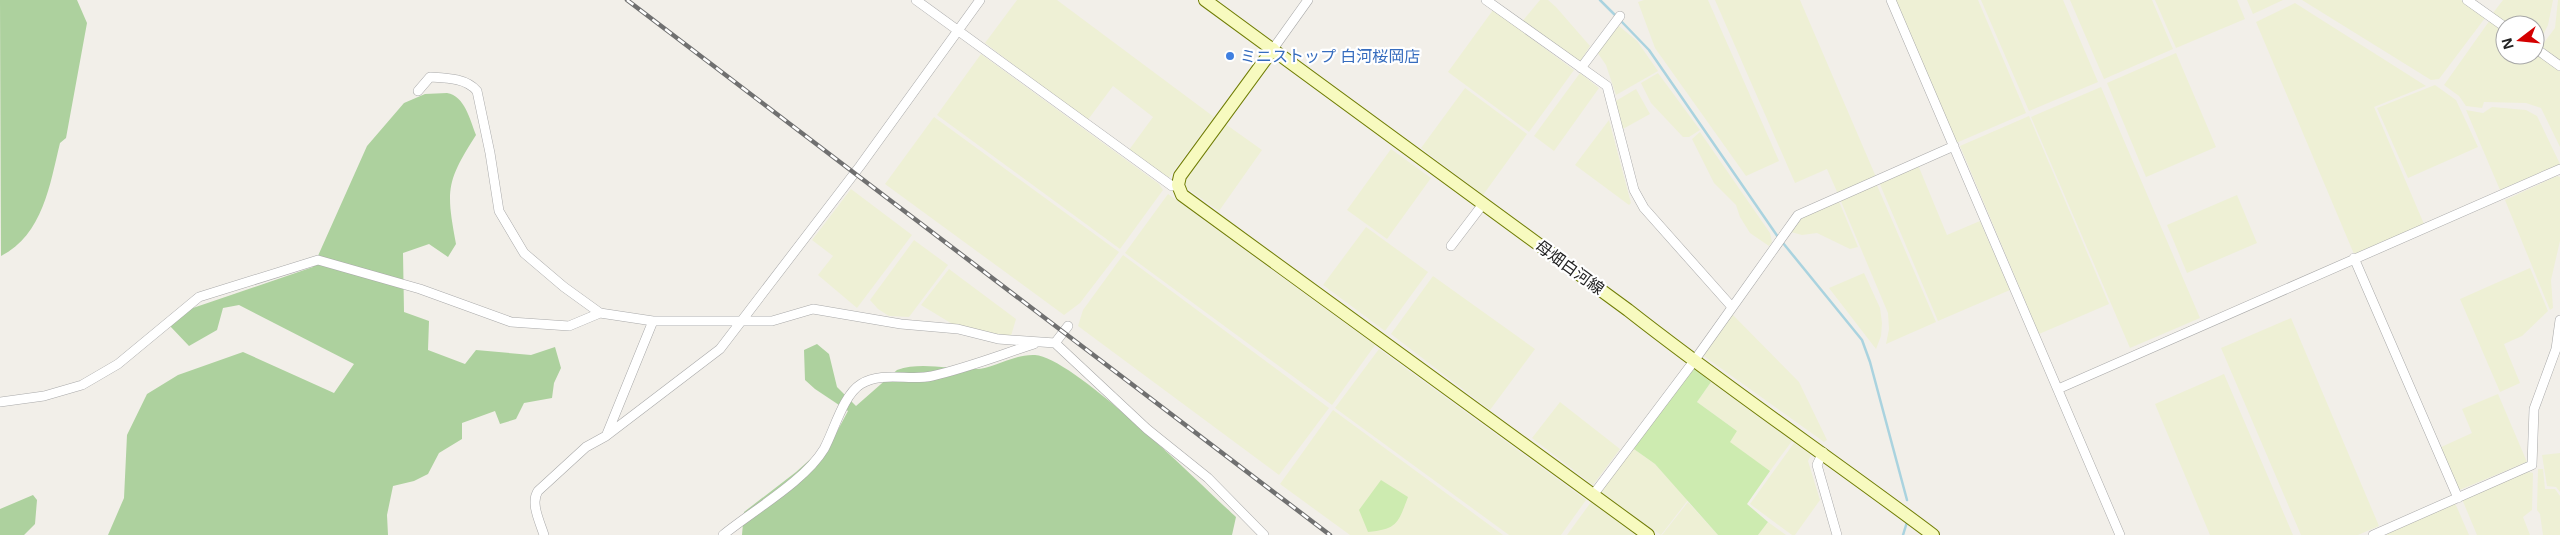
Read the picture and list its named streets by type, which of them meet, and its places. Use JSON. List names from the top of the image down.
{
  "streets": {
    "main road": ["母畑白河線"]
  },
  "places": ["ミニストップ 白河桜岡店"],
  "north": "left"
}
